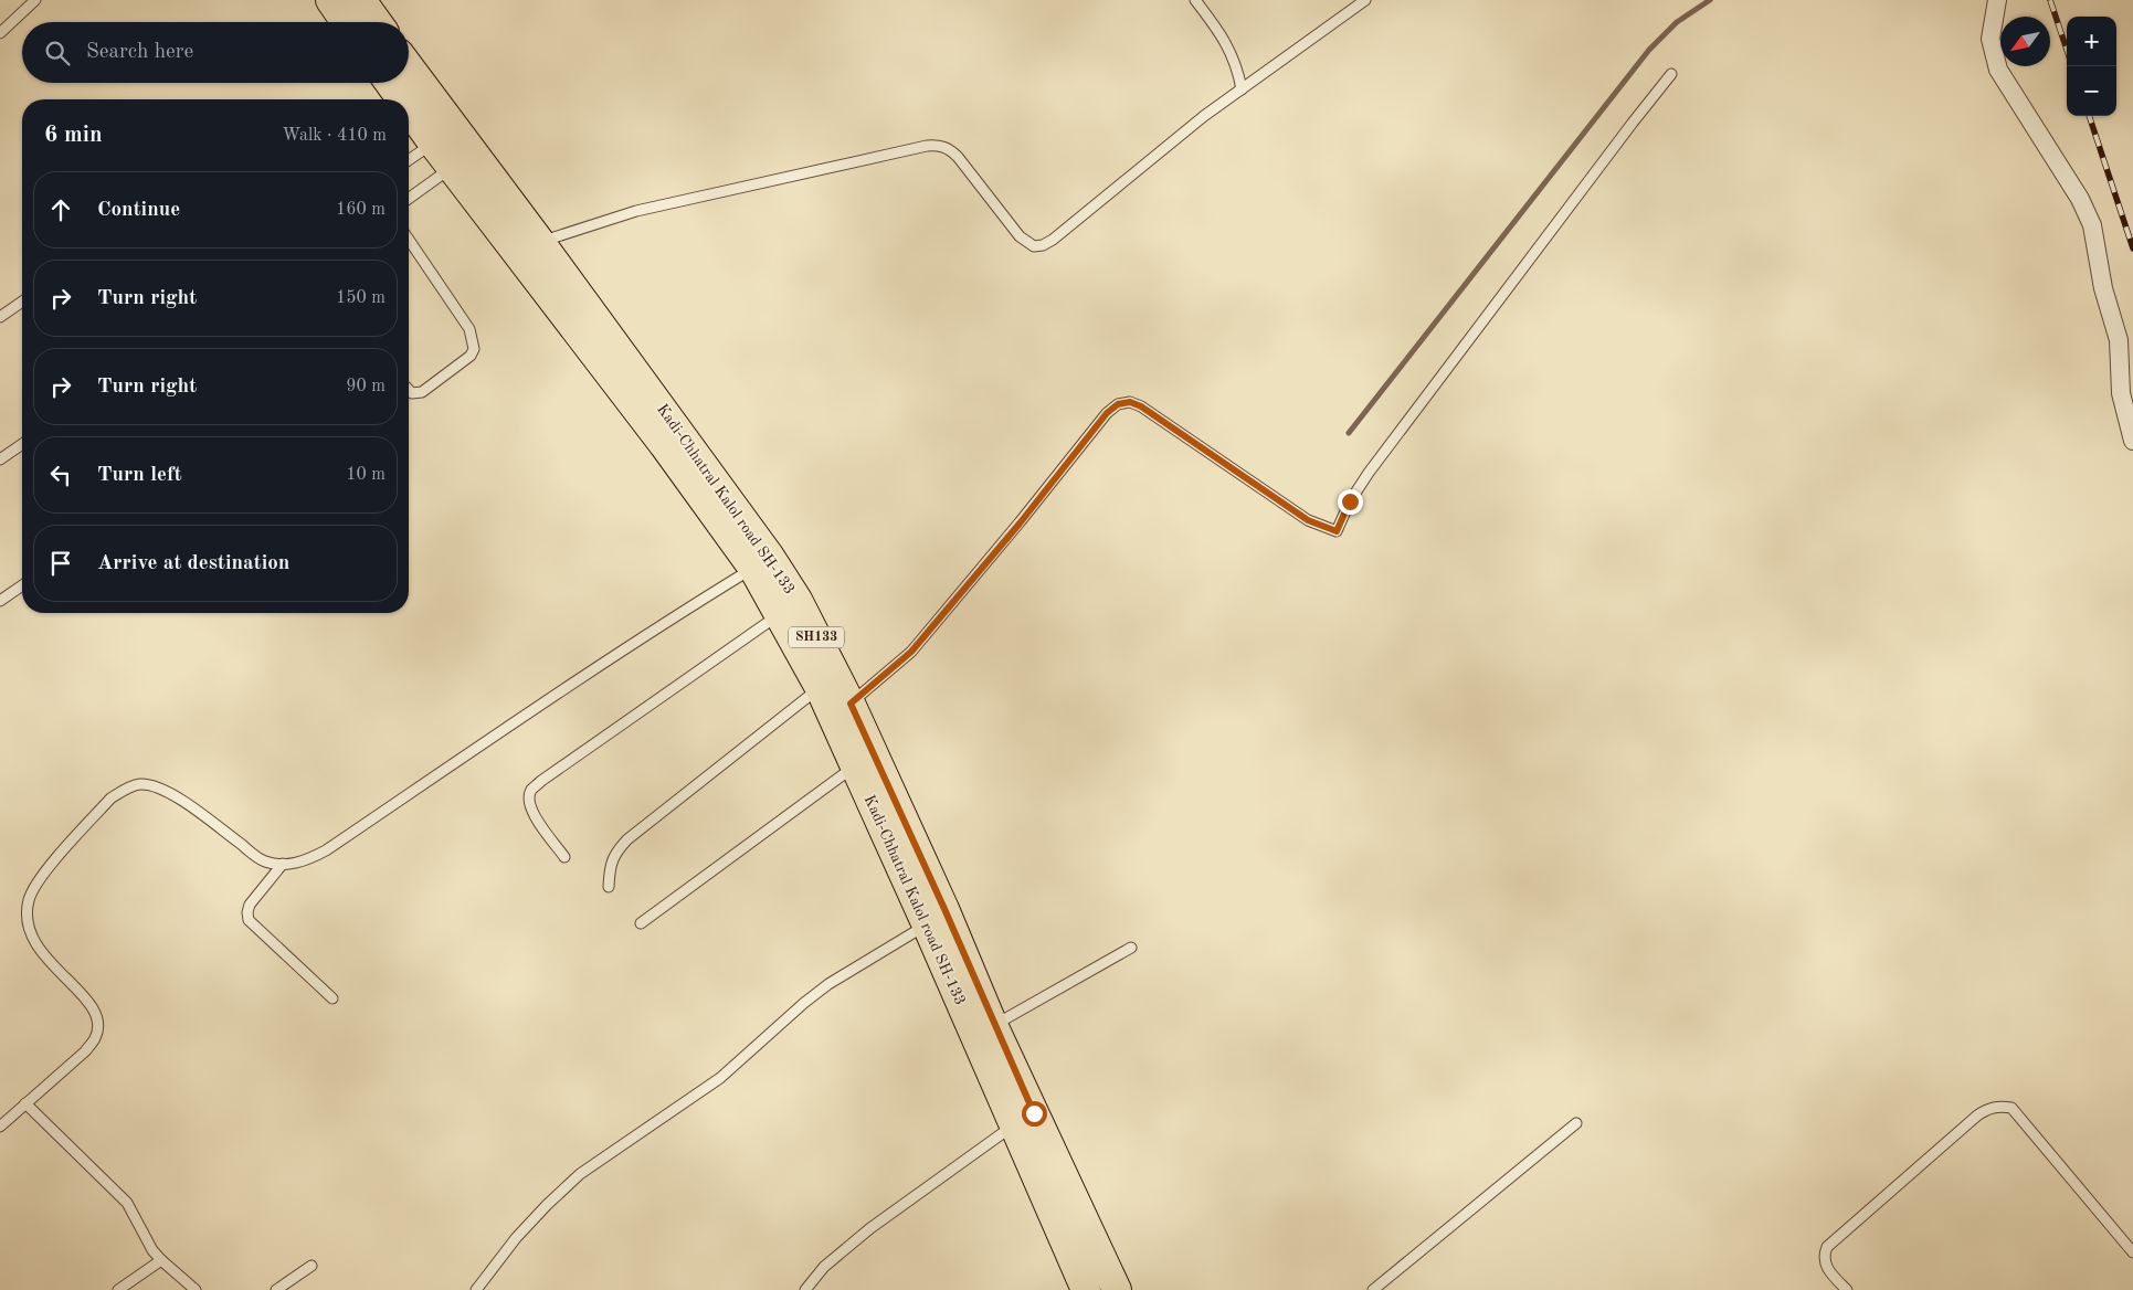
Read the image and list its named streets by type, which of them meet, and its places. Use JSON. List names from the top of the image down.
{
  "streets": {
    "main road": ["Kadi-Chhatral Kalol road SH-133", "SH133"]
  },
  "north": "bottom left",
  "page": {
    "map_buttons": ["+", "−"],
    "search": "Search here",
    "heading": ["6 min", "Walk · 410 m"],
    "list": [
      ["Continue", "160 m"],
      ["Turn right", "150 m"],
      ["Turn right", "90 m"],
      ["Turn left", "10 m"],
      "Arrive at destination"
    ]
  }
}
